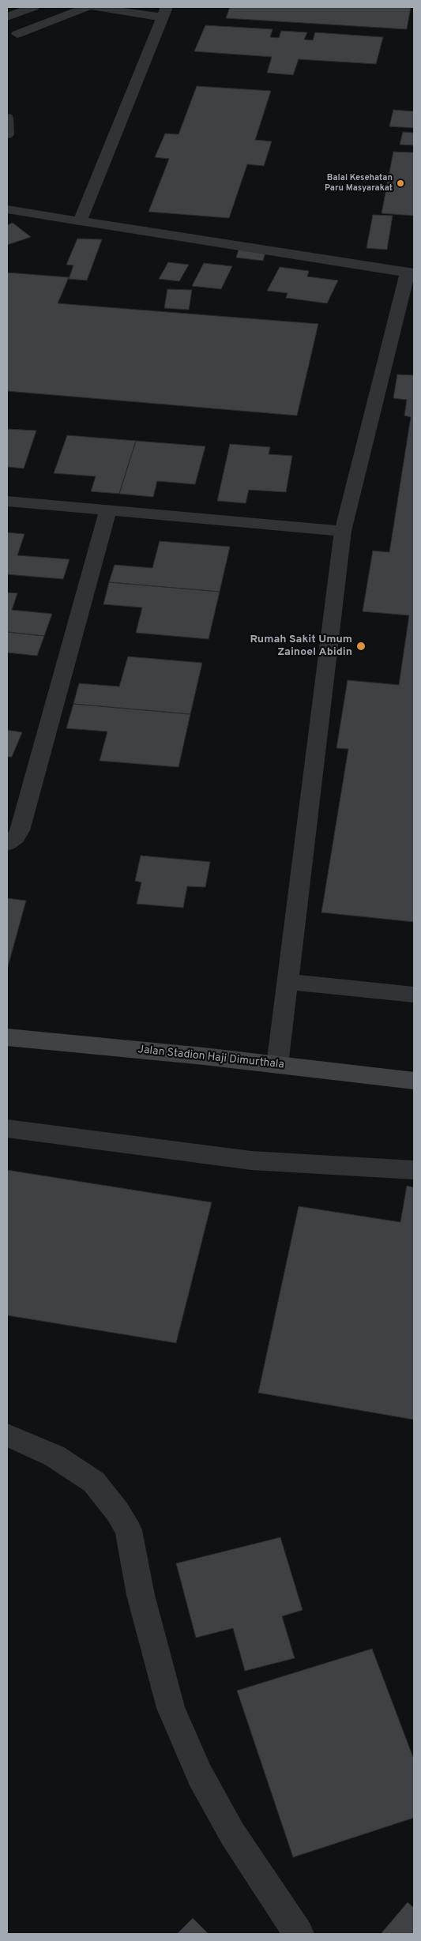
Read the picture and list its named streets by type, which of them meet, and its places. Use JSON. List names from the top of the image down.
{
  "streets": {
    "street": ["Jalan Stadion Haji Dimurthala"]
  },
  "places": ["Balai Kesehatan Paru Masyarakat", "Rumah Sakit Umum Zainoel Abidin"]
}
